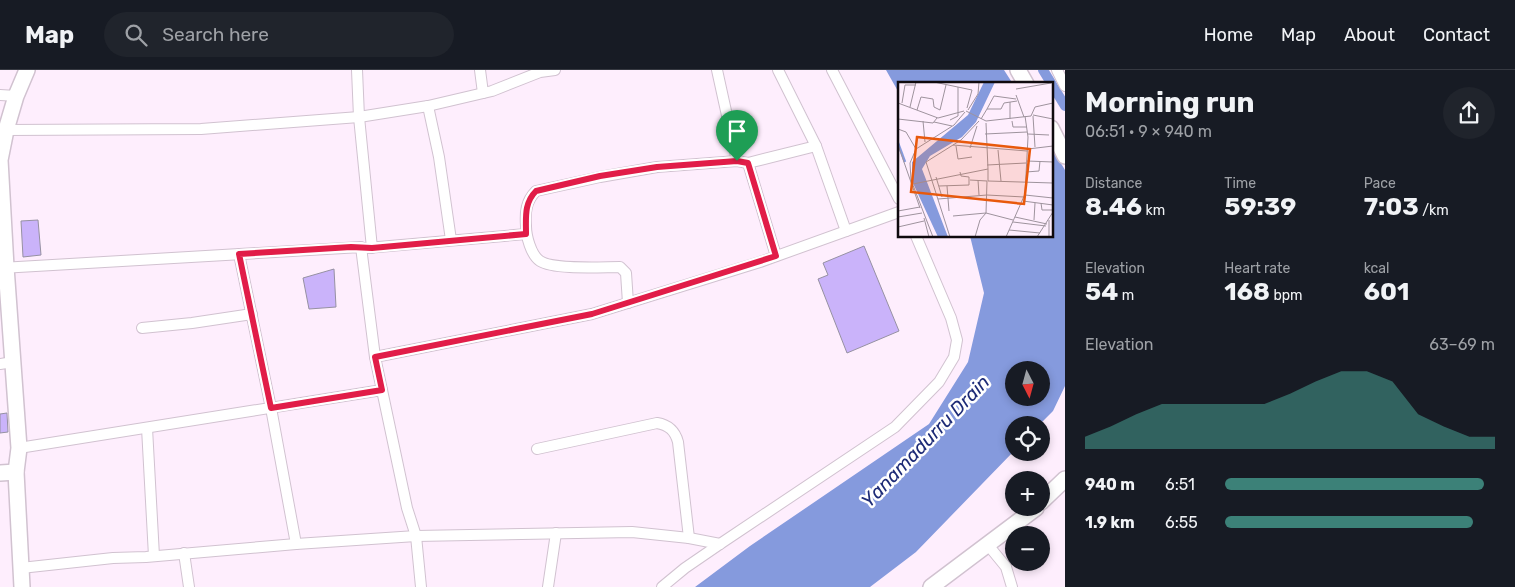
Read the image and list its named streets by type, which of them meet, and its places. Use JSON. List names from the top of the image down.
{
  "water": ["Yanamadurru Drain"],
  "north": "bottom",
  "page": {
    "header": "Map",
    "search": "Search here",
    "nav": [
      "Home",
      "Map",
      "About",
      "Contact"
    ],
    "heading": ["Morning run", "06:51 · 9 × 940 m"],
    "stats": [
      ["Distance", "8.46 km"],
      ["Time", "59:39"],
      ["Pace", "7:03 /km"],
      ["Elevation", "54 m"],
      ["Heart rate", "168 bpm"],
      ["kcal", "601"]
    ],
    "chart": ["Elevation", "63–69 m"],
    "map_buttons": ["+", "−"],
    "list": [
      {
        "name": "940 m",
        "note": "6:51"
      },
      {
        "name": "1.9 km",
        "note": "6:55"
      }
    ]
  }
}
